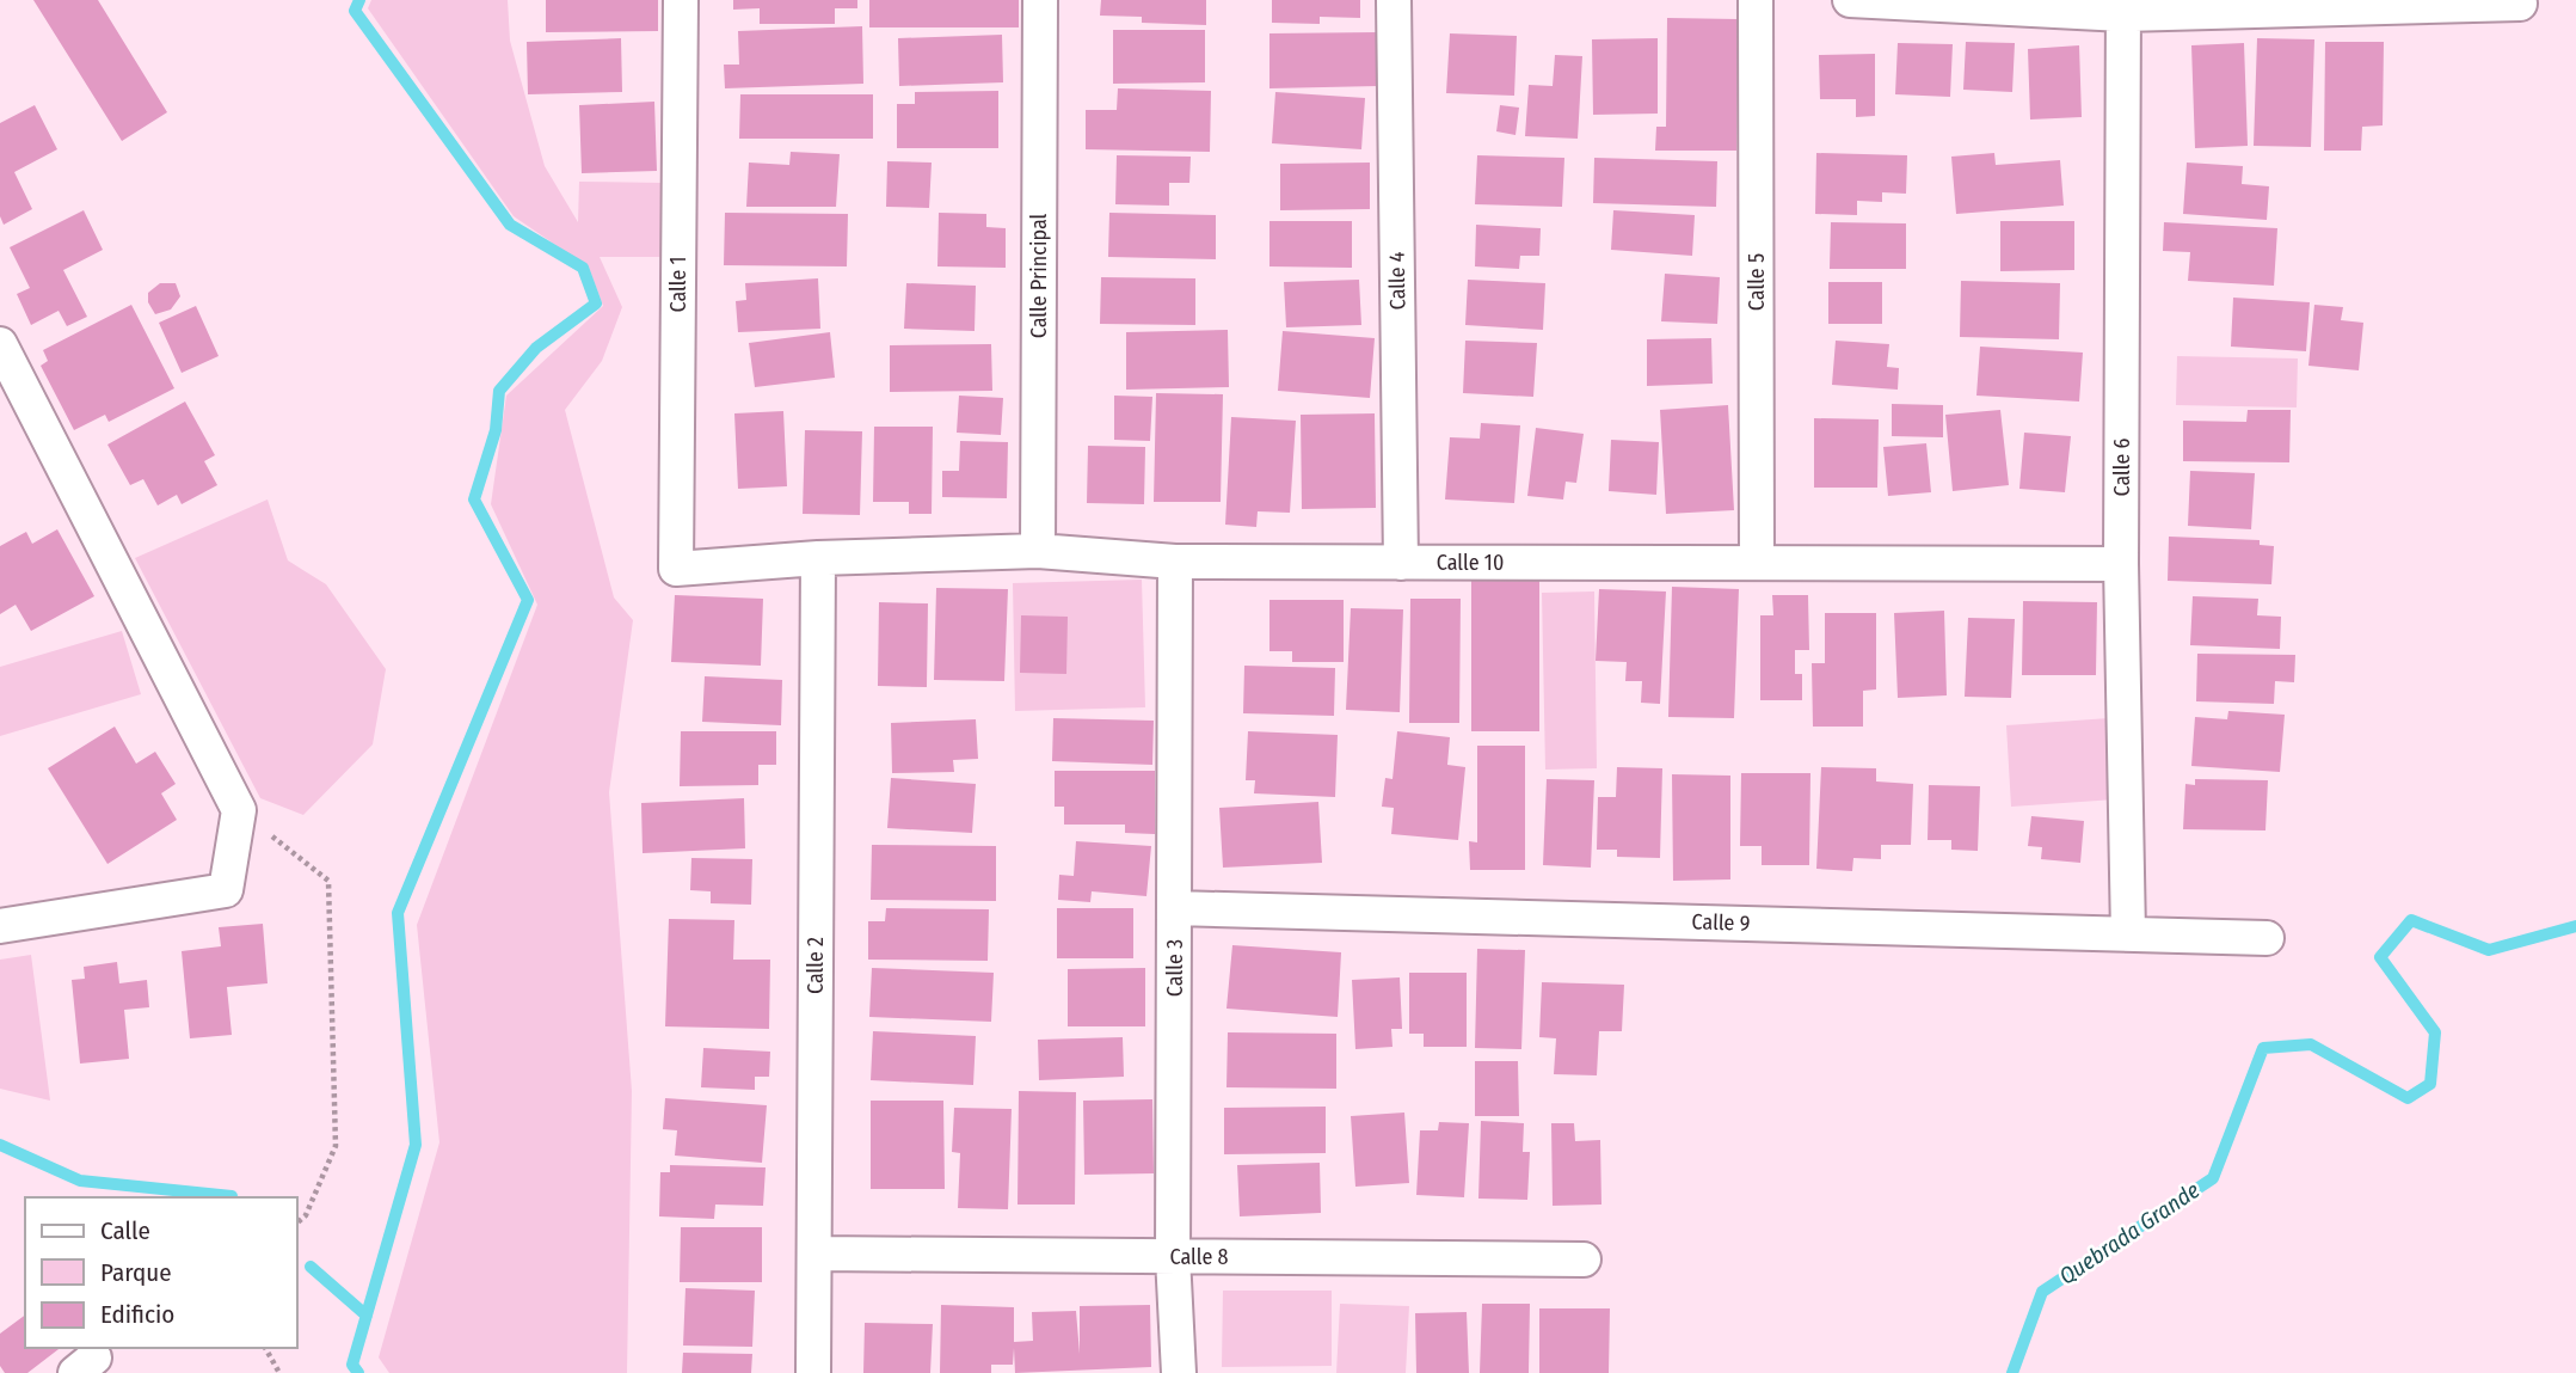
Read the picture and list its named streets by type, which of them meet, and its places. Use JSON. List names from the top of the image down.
{
  "streets": {
    "street": [
      "Calle Principal",
      "Calle 4",
      "Calle 5",
      "Calle 1",
      "Calle 6",
      "Calle 10",
      "Calle 9",
      "Calle 2",
      "Calle 3",
      "Calle 8"
    ]
  },
  "crossings": [
    ["Calle Principal", "Calle 10"],
    ["Calle 4", "Calle 10"],
    ["Calle 5", "Calle 10"],
    ["Calle 1", "Calle 10"],
    ["Calle 6", "Calle 10"],
    ["Calle 6", "Calle 9"],
    ["Calle 10", "Calle 2"],
    ["Calle 10", "Calle 3"],
    ["Calle 9", "Calle 3"],
    ["Calle 2", "Calle 8"],
    ["Calle 3", "Calle 8"]
  ],
  "water": ["Quebrada Grande"],
  "legend": ["Calle", "Parque", "Edificio"]
}
